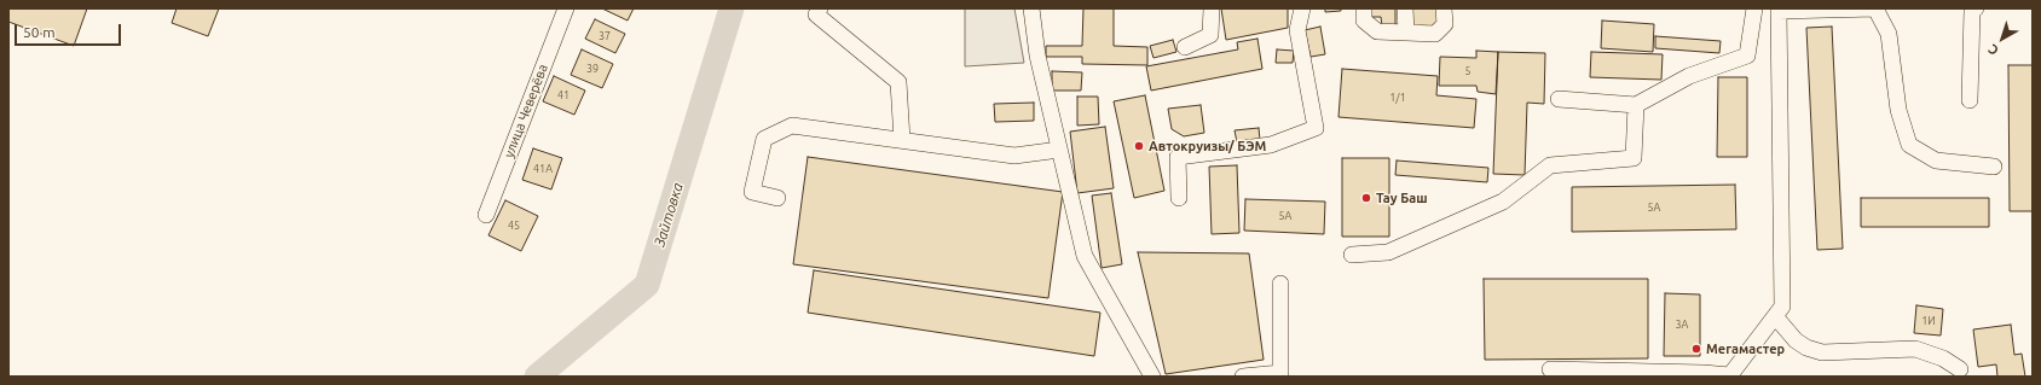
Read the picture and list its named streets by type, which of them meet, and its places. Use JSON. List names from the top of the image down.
{
  "streets": {
    "street": ["улица Чеверёва"]
  },
  "water": ["Зайтовка"],
  "places": ["Автокруизы/ БЭМ", "Тау Баш", "Мегамастер"],
  "house_numbers": [
    "37",
    "39",
    "5",
    "41",
    "1/1",
    "41А",
    "5А",
    "5А",
    "45",
    "1И",
    "3А"
  ],
  "scale_bar": "50 m",
  "north": "bottom left"
}
